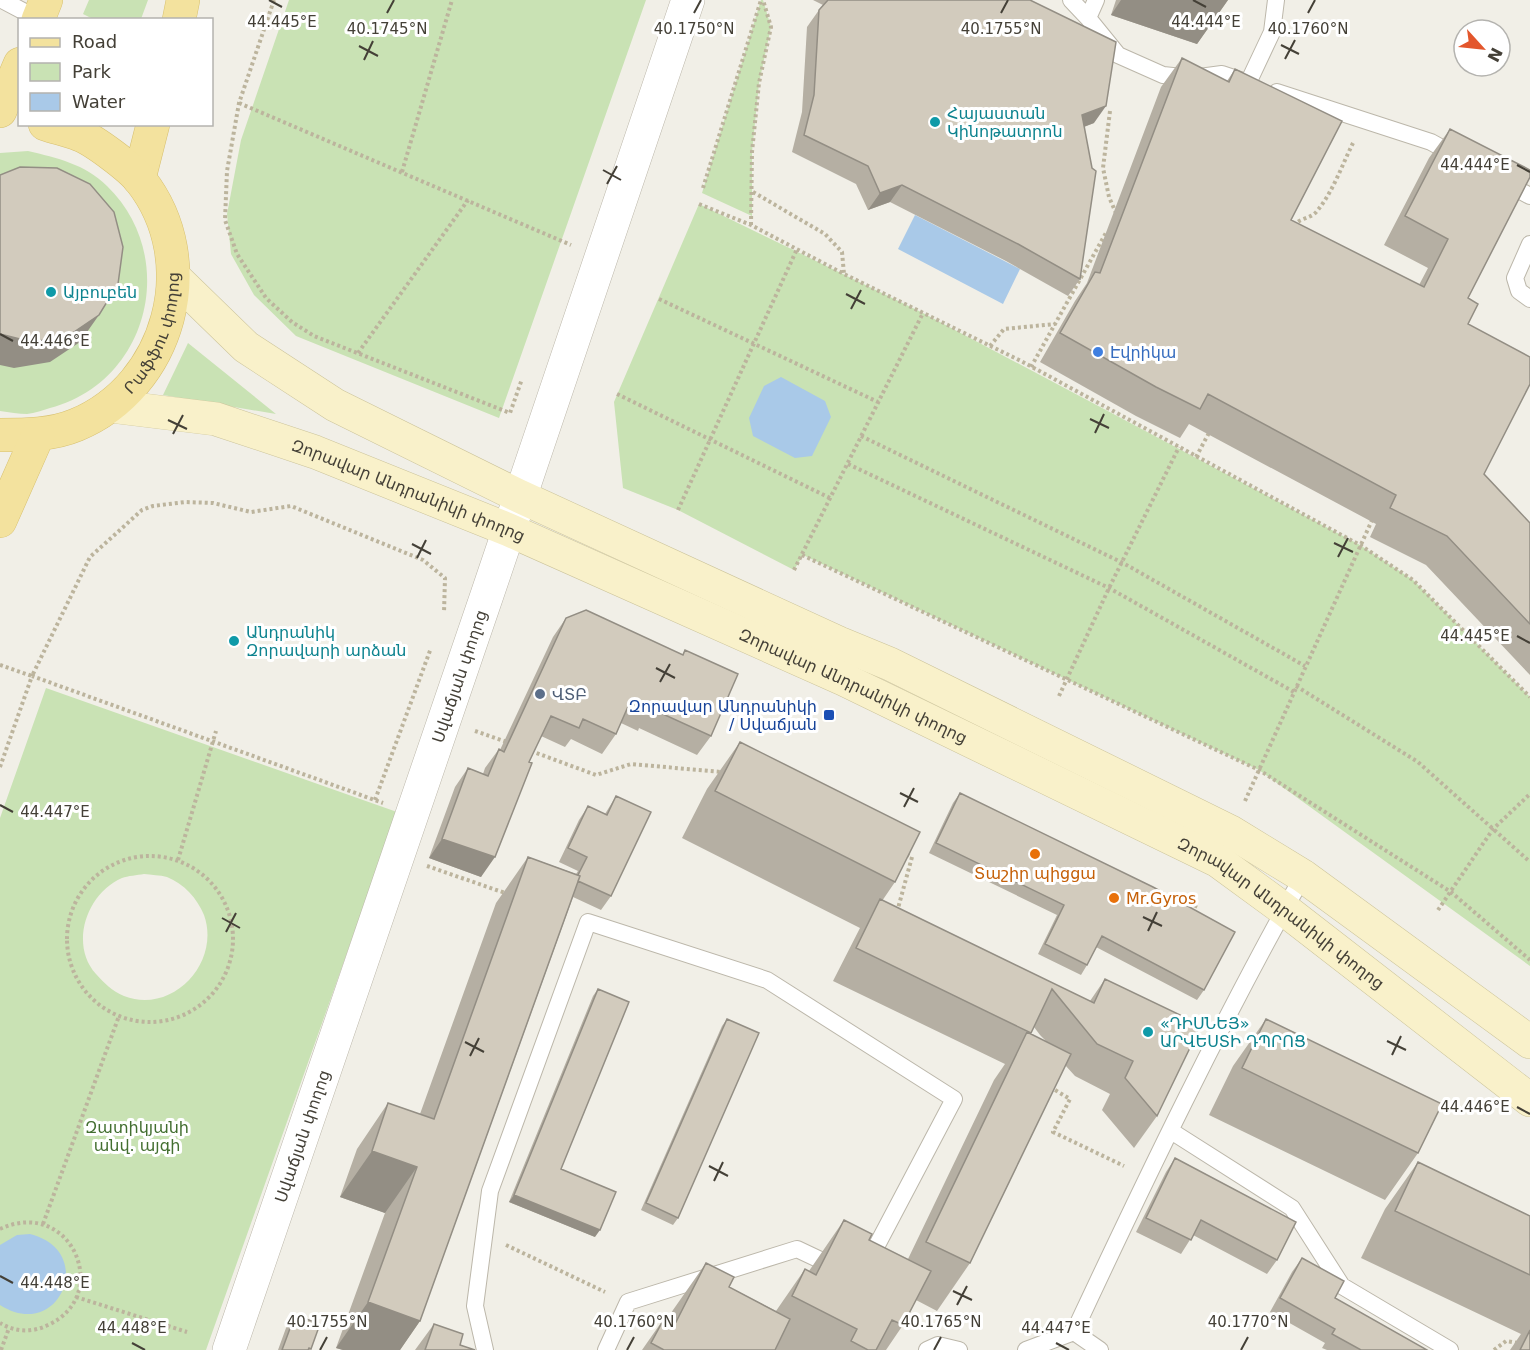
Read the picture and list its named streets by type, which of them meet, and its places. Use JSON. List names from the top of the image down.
{
  "streets": {
    "main road": ["Րաֆֆու փողոց", "Զորավար Անդրանիկի փողոց"],
    "street": ["Սվաճյան փողոց"]
  },
  "crossings": [
    ["Րաֆֆու փողոց", "Զորավար Անդրանիկի փողոց"],
    ["Զորավար Անդրանիկի փողոց", "Սվաճյան փողոց"]
  ],
  "parks": ["Զատիկյանի անվ. այգի"],
  "places": {
    "other": [
      "Հայաստան Կինոթատրոն",
      "Այբուբեն",
      "Էվրիկա",
      "Անդրանիկ Զորավարի արձան",
      "ՎՏԲ",
      "Տաշիր պիցցա",
      "Mr.Gyros",
      "«ԴԻՍՆԵՅ» ԱՐՎԵՍՏԻ ԴՊՐՈՑ"
    ],
    "transit": ["Զորավար Անդրանիկի / Սվաճյան"]
  },
  "legend": ["Road", "Park", "Water"],
  "north": "bottom right",
  "coordinates": [
    "44.445°E",
    "44.444°E",
    "40.1745°N",
    "40.1750°N",
    "40.1755°N",
    "40.1760°N",
    "44.446°E",
    "44.447°E",
    "44.448°E",
    "40.1765°N",
    "40.1770°N"
  ]
}
